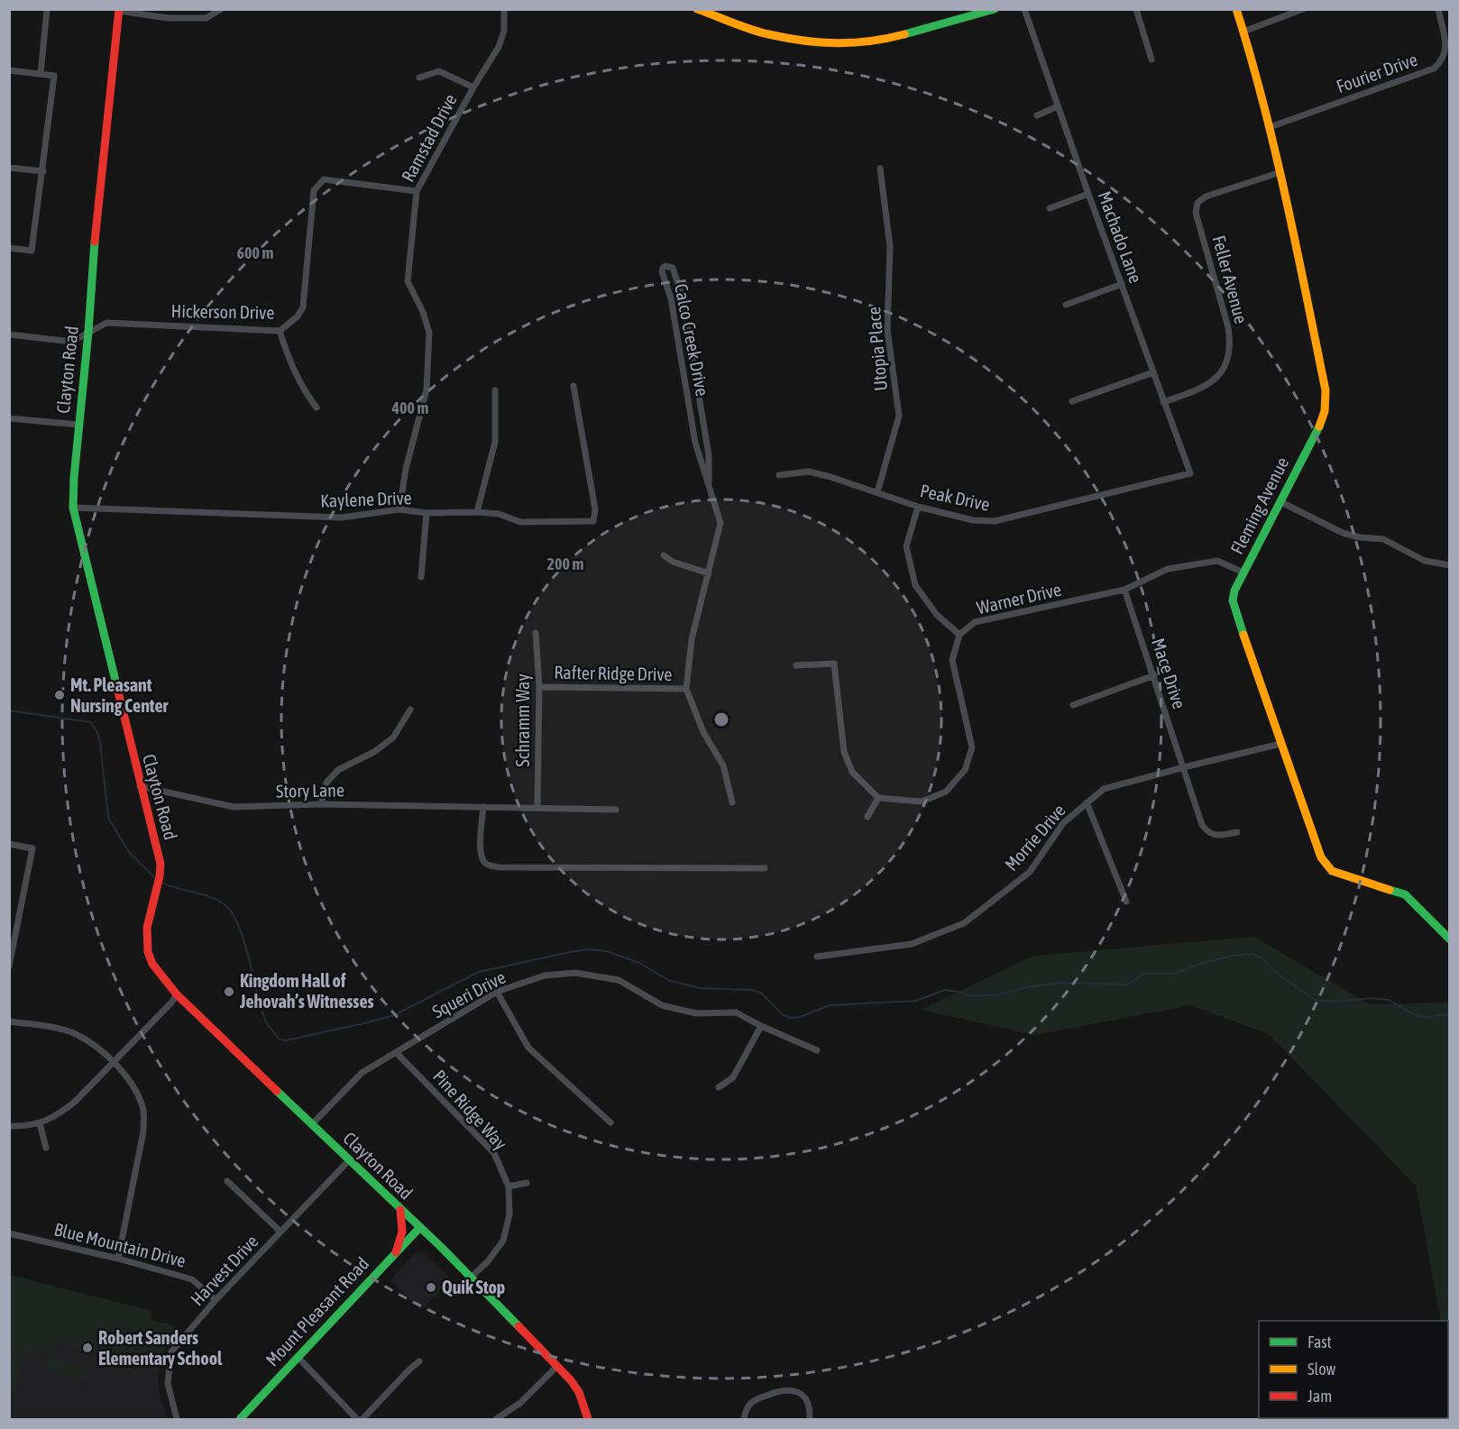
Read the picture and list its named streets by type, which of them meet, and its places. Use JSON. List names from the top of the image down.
{
  "streets": {
    "street": [
      "Fourier Drive",
      "Ramstad Drive",
      "Machado Lane",
      "Feller Avenue",
      "Hickerson Drive",
      "Calco Creek Drive",
      "Utopia Place",
      "Clayton Road",
      "Peak Drive",
      "Kaylene Drive",
      "Fleming Avenue",
      "Warner Drive",
      "Rafter Ridge Drive",
      "Mace Drive",
      "Schramm Way",
      "Story Lane",
      "Morrie Drive",
      "Squeri Drive",
      "Pine Ridge Way",
      "Blue Mountain Drive",
      "Harvest Drive",
      "Mount Pleasant Road"
    ]
  },
  "crossings": [
    ["Fourier Drive", "Fleming Avenue"],
    ["Ramstad Drive", "Hickerson Drive"],
    ["Ramstad Drive", "Kaylene Drive"],
    ["Machado Lane", "Feller Avenue"],
    ["Machado Lane", "Peak Drive"],
    ["Feller Avenue", "Fleming Avenue"],
    ["Hickerson Drive", "Clayton Road"],
    ["Calco Creek Drive", "Rafter Ridge Drive"],
    ["Utopia Place", "Peak Drive"],
    ["Clayton Road", "Kaylene Drive"],
    ["Clayton Road", "Story Lane"],
    ["Clayton Road", "Squeri Drive"],
    ["Clayton Road", "Pine Ridge Way"],
    ["Clayton Road", "Harvest Drive"],
    ["Clayton Road", "Mount Pleasant Road"],
    ["Fleming Avenue", "Warner Drive"],
    ["Fleming Avenue", "Morrie Drive"],
    ["Warner Drive", "Mace Drive"],
    ["Rafter Ridge Drive", "Schramm Way"],
    ["Mace Drive", "Morrie Drive"],
    ["Schramm Way", "Story Lane"],
    ["Squeri Drive", "Pine Ridge Way"],
    ["Blue Mountain Drive", "Harvest Drive"]
  ],
  "places": [
    "Mt. Pleasant Nursing Center",
    "Kingdom Hall of Jehovah’s Witnesses",
    "Quik Stop",
    "Robert Sanders Elementary School"
  ],
  "legend": ["Fast", "Slow", "Jam"],
  "rings": ["600 m", "400 m", "200 m"]
}
